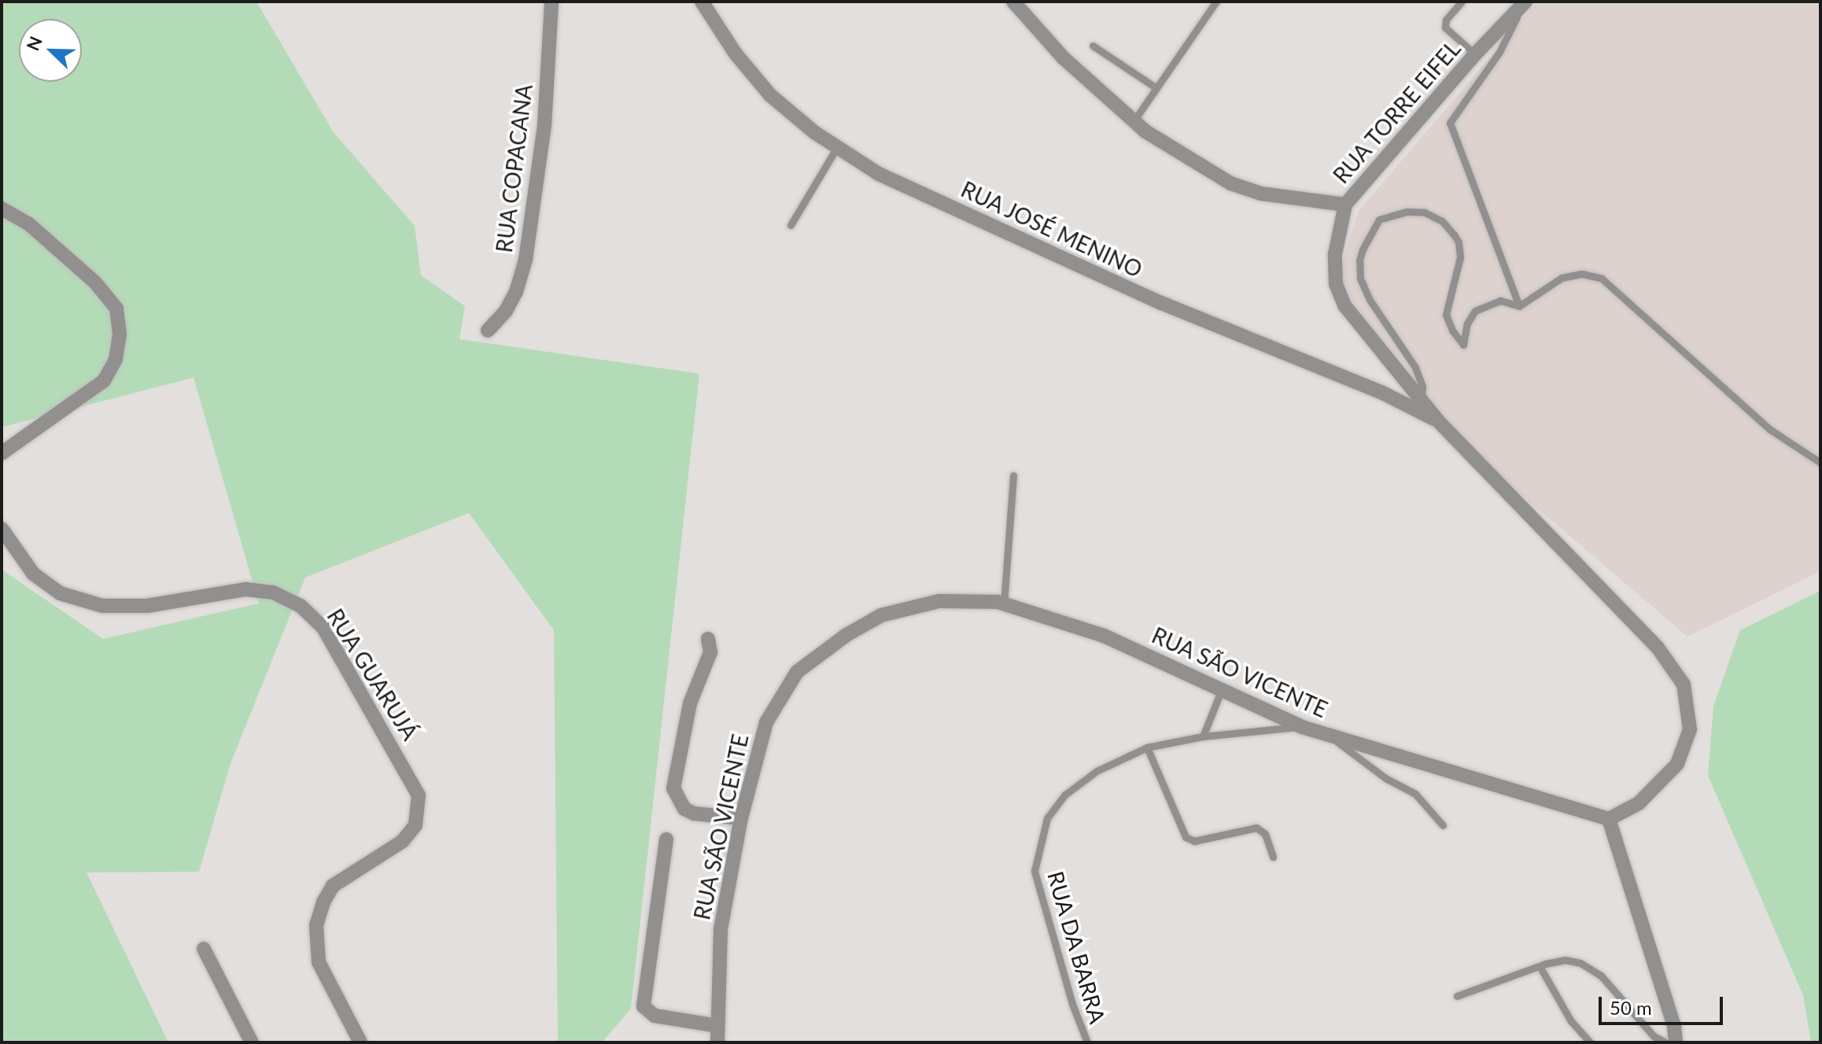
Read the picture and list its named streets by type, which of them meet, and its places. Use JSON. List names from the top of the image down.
{
  "streets": {
    "street": [
      "RUA TORRE EIFEL",
      "RUA COPACANA",
      "RUA JOSÉ MENINO",
      "RUA SÃO VICENTE",
      "RUA GUARUJÁ"
    ],
    "lane": ["RUA DA BARRA"]
  },
  "crossings": [
    ["RUA TORRE EIFEL", "RUA JOSÉ MENINO"],
    ["RUA SÃO VICENTE", "RUA DA BARRA"]
  ],
  "scale_bar": "50 m",
  "north": "top left"
}
